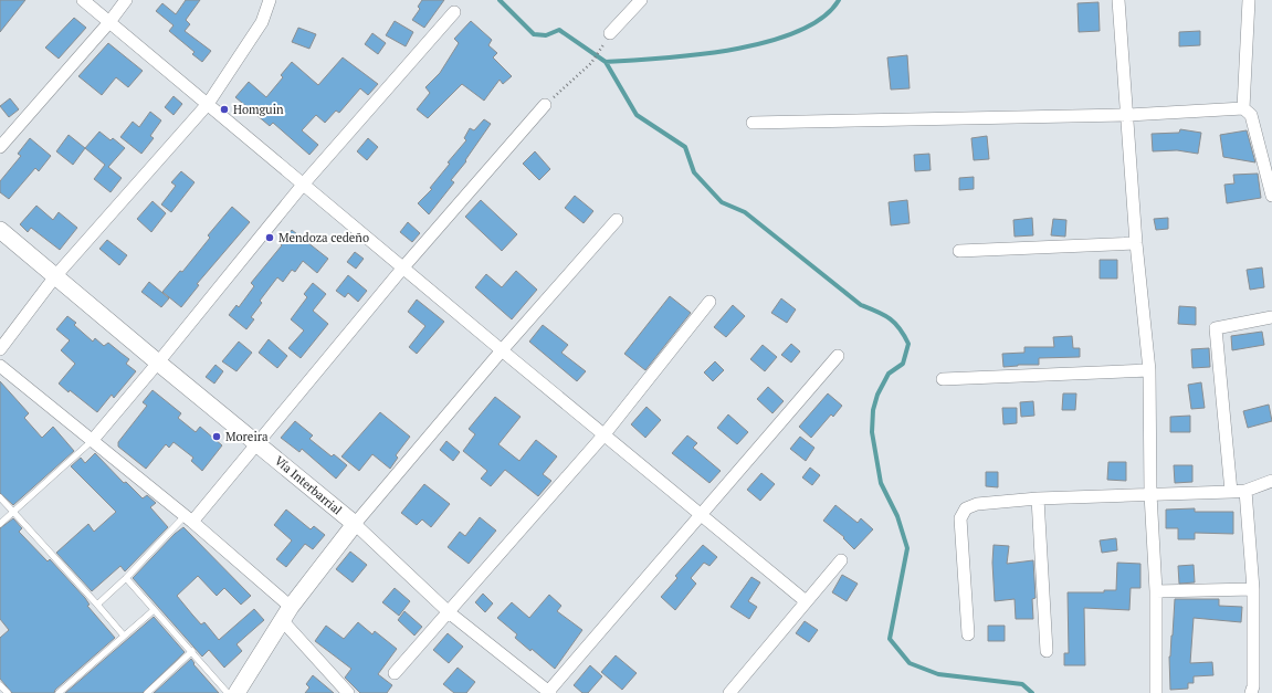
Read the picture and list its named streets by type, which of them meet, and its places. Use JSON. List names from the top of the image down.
{
  "streets": {
    "main road": ["Vía Interbarrial"]
  },
  "places": ["Homguin", "Mendoza cedeño", "Moreira"]
}
